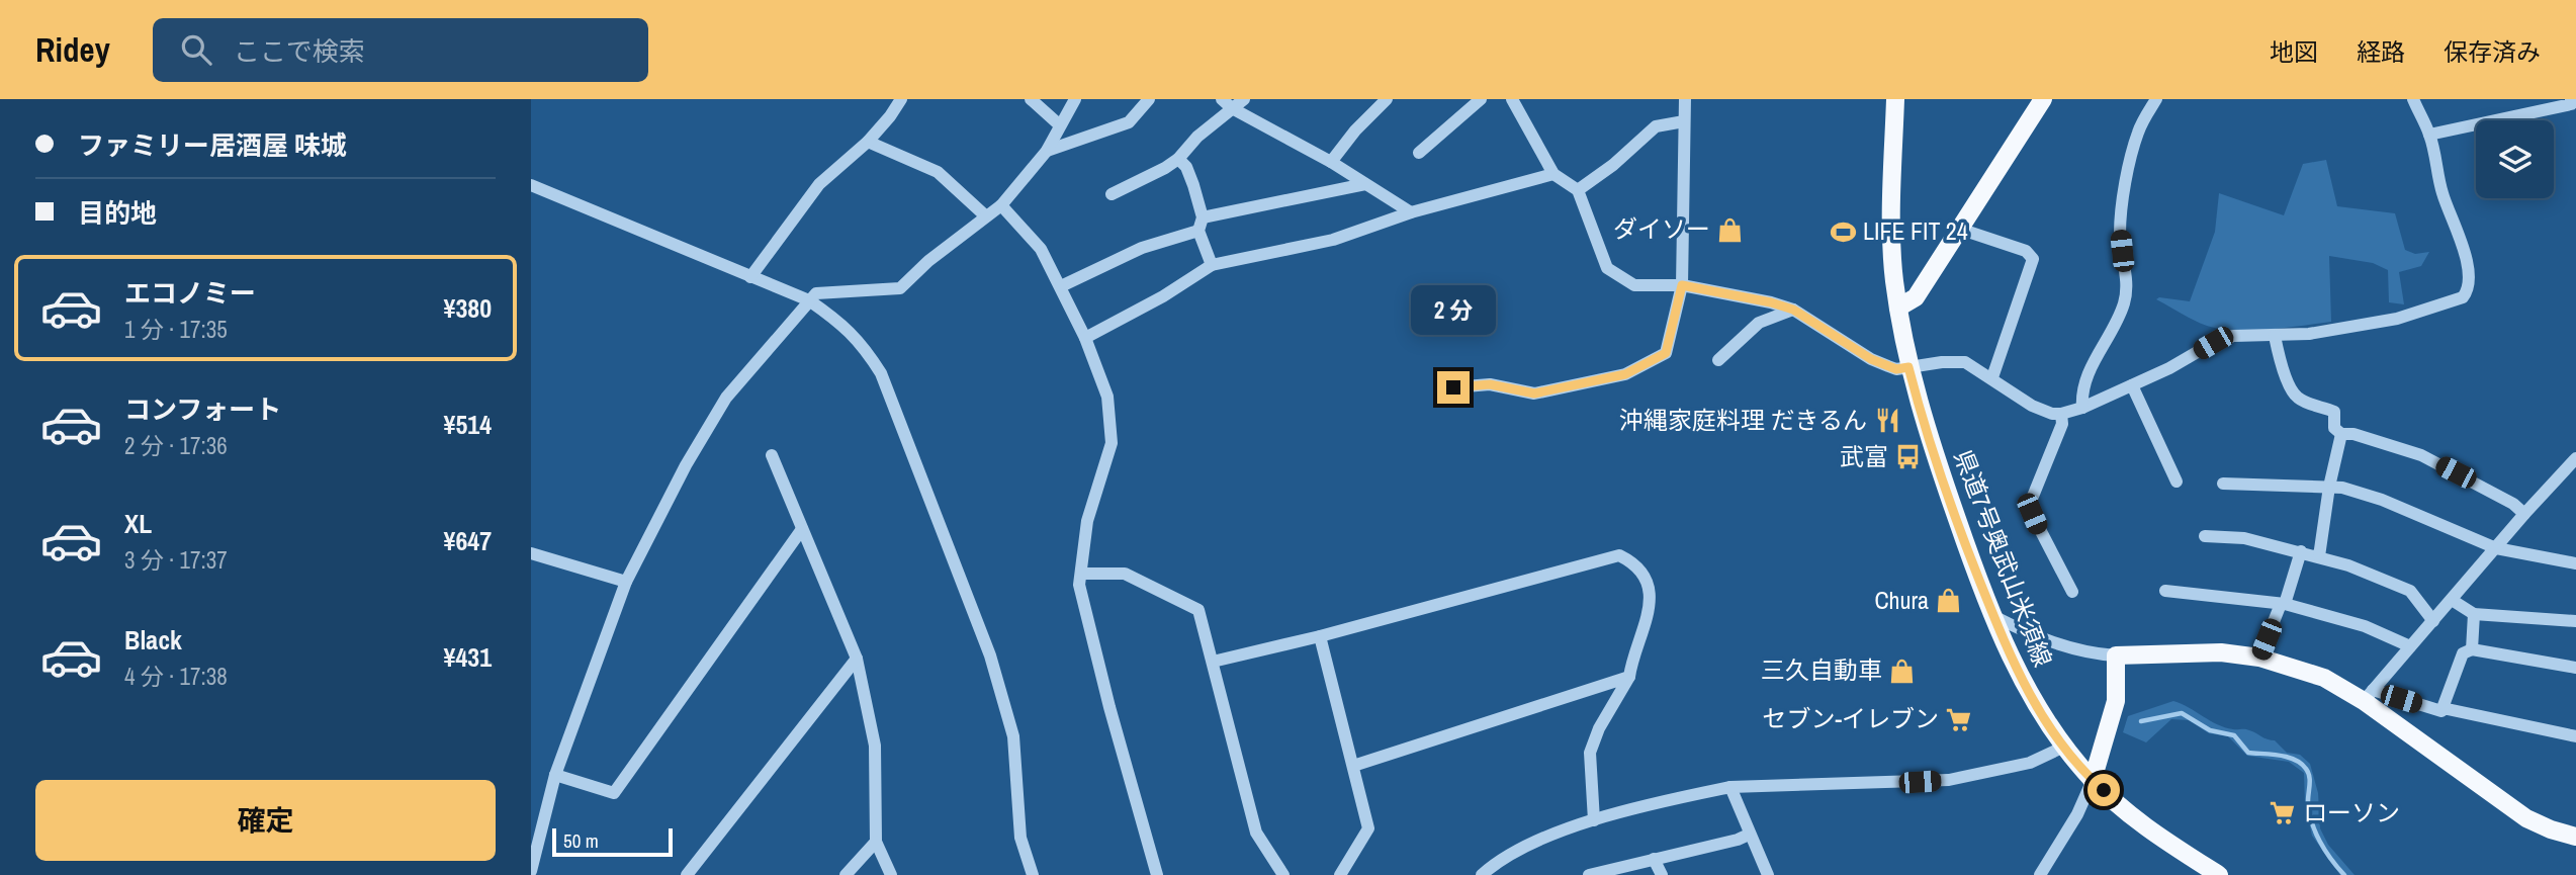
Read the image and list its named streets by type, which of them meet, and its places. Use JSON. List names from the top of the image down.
{
  "streets": {
    "main road": ["県道7号奥武山米須線"]
  },
  "places": {
    "shop": ["ダイソー", "Chura", "三久自動車"],
    "sports": ["LIFE FIT 24"],
    "restaurant": ["沖縄家庭料理 だきるん"],
    "bus stop": ["武富"],
    "supermarket": ["セブン-イレブン", "ローソン"]
  },
  "scale_bar": "50 m",
  "page": {
    "header": "Ridey",
    "search": "ここで検索",
    "nav": ["地図", "経路", "保存済み"],
    "banner": ["ファミリー居酒屋 味城", "目的地"],
    "list": [
      {
        "name": "エコノミー",
        "note": "1 分 · 17:35",
        "value": "¥380"
      },
      {
        "name": "コンフォート",
        "note": "2 分 · 17:36",
        "value": "¥514"
      },
      {
        "name": "XL",
        "note": "3 分 · 17:37",
        "value": "¥647"
      },
      {
        "name": "Black",
        "note": "4 分 · 17:38",
        "value": "¥431"
      }
    ],
    "bubble": "2 分",
    "buttons": "確定",
    "scale": "50 m"
  }
}
